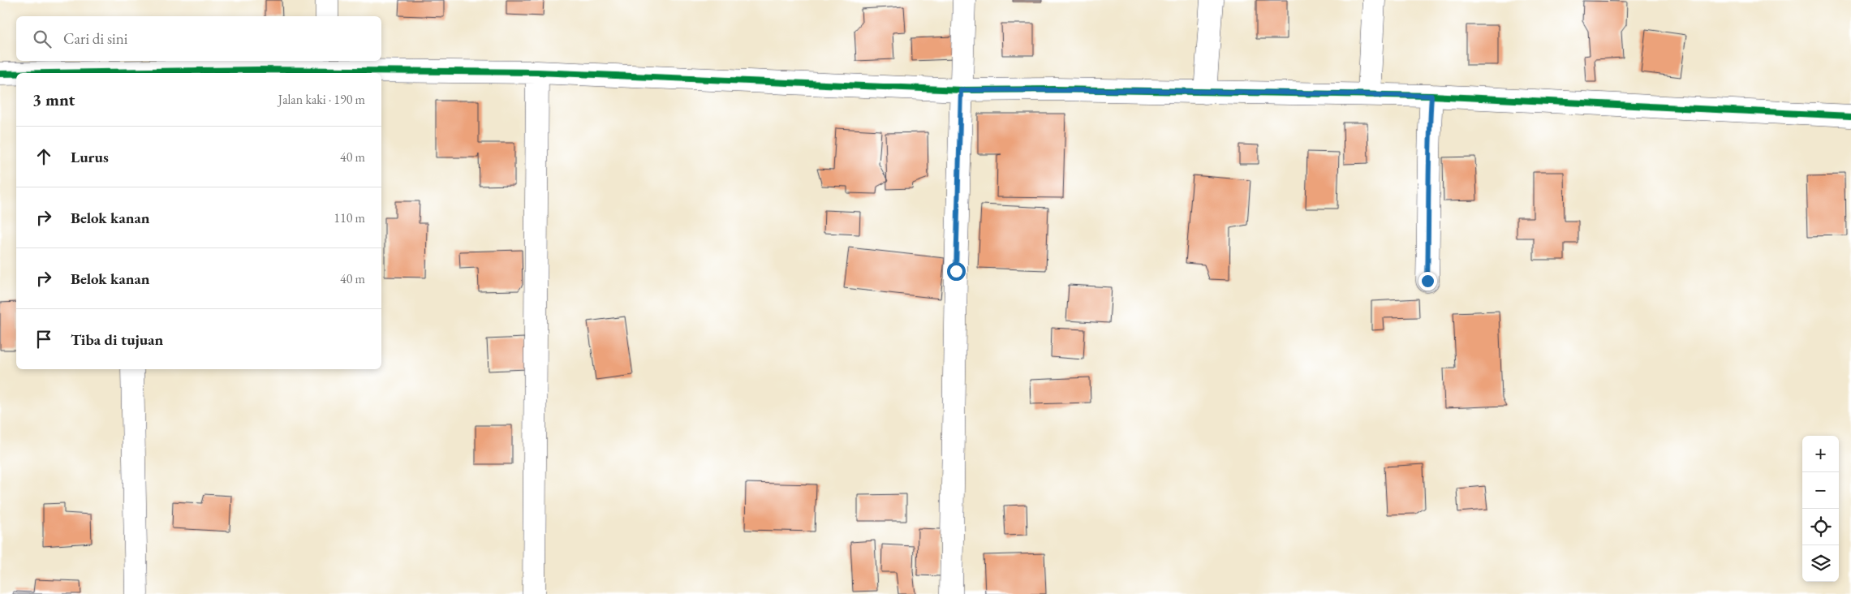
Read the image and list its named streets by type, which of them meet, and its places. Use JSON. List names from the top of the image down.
{
  "page": {
    "search": "Cari di sini",
    "heading": ["3 mnt", "Jalan kaki · 190 m"],
    "list": [
      ["Lurus", "40 m"],
      ["Belok kanan", "110 m"],
      ["Belok kanan", "40 m"],
      "Tiba di tujuan"
    ],
    "map_buttons": ["+", "−"]
  }
}
